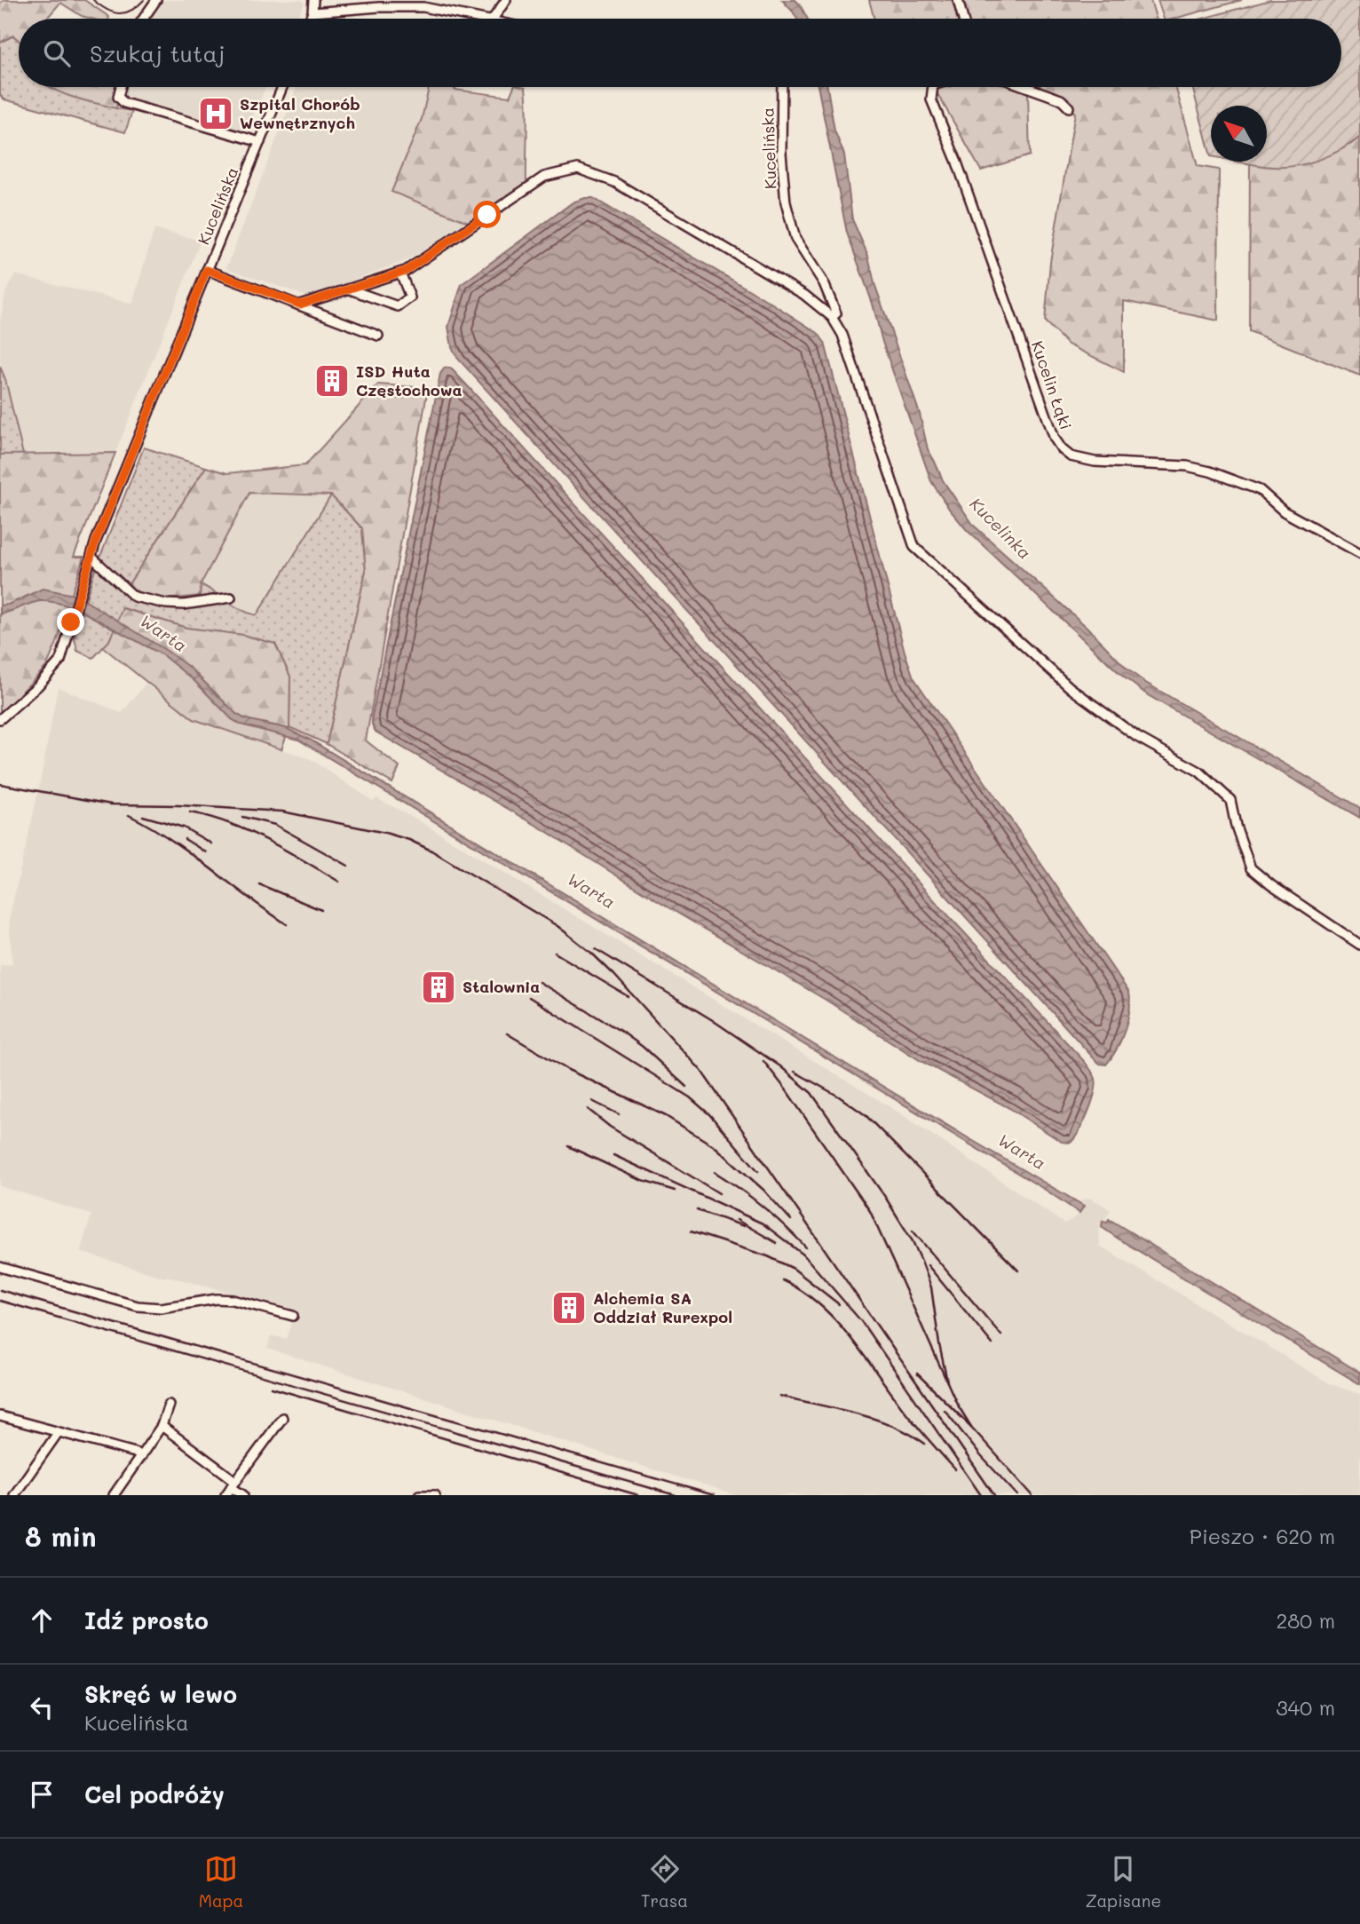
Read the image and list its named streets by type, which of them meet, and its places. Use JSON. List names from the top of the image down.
{
  "streets": {
    "street": ["Kucelińska", "Kucelin Łąki"]
  },
  "water": ["Kucelinka", "Warta"],
  "places": {
    "hospital": ["Szpital Chorób Wewnętrznych"],
    "building": ["ISD Huta Częstochowa", "Stalownia", "Alchemia SA Oddział Rurexpol"]
  },
  "north": "top left",
  "page": {
    "search": "Szukaj tutaj",
    "heading": ["8 min", "Pieszo · 620 m"],
    "list": [
      ["Idź prosto", "280 m"],
      ["Skręć w lewo", "Kucelińska", "340 m"],
      "Cel podróży"
    ],
    "nav": ["Mapa", "Trasa", "Zapisane"]
  }
}
